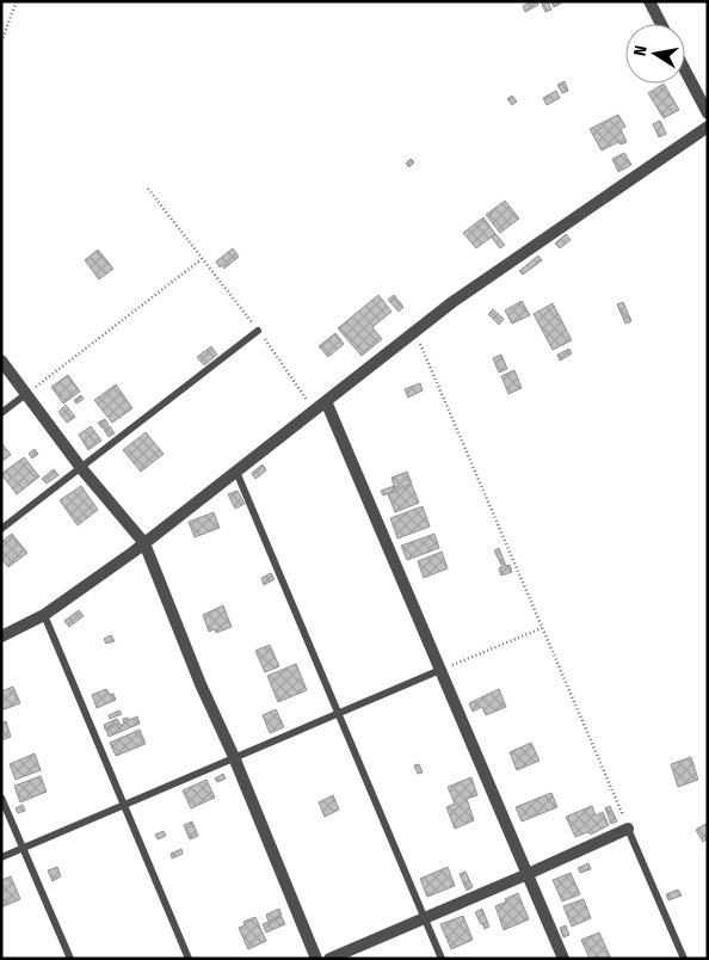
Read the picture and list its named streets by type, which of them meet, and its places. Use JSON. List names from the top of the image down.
{
  "north": "left"
}
